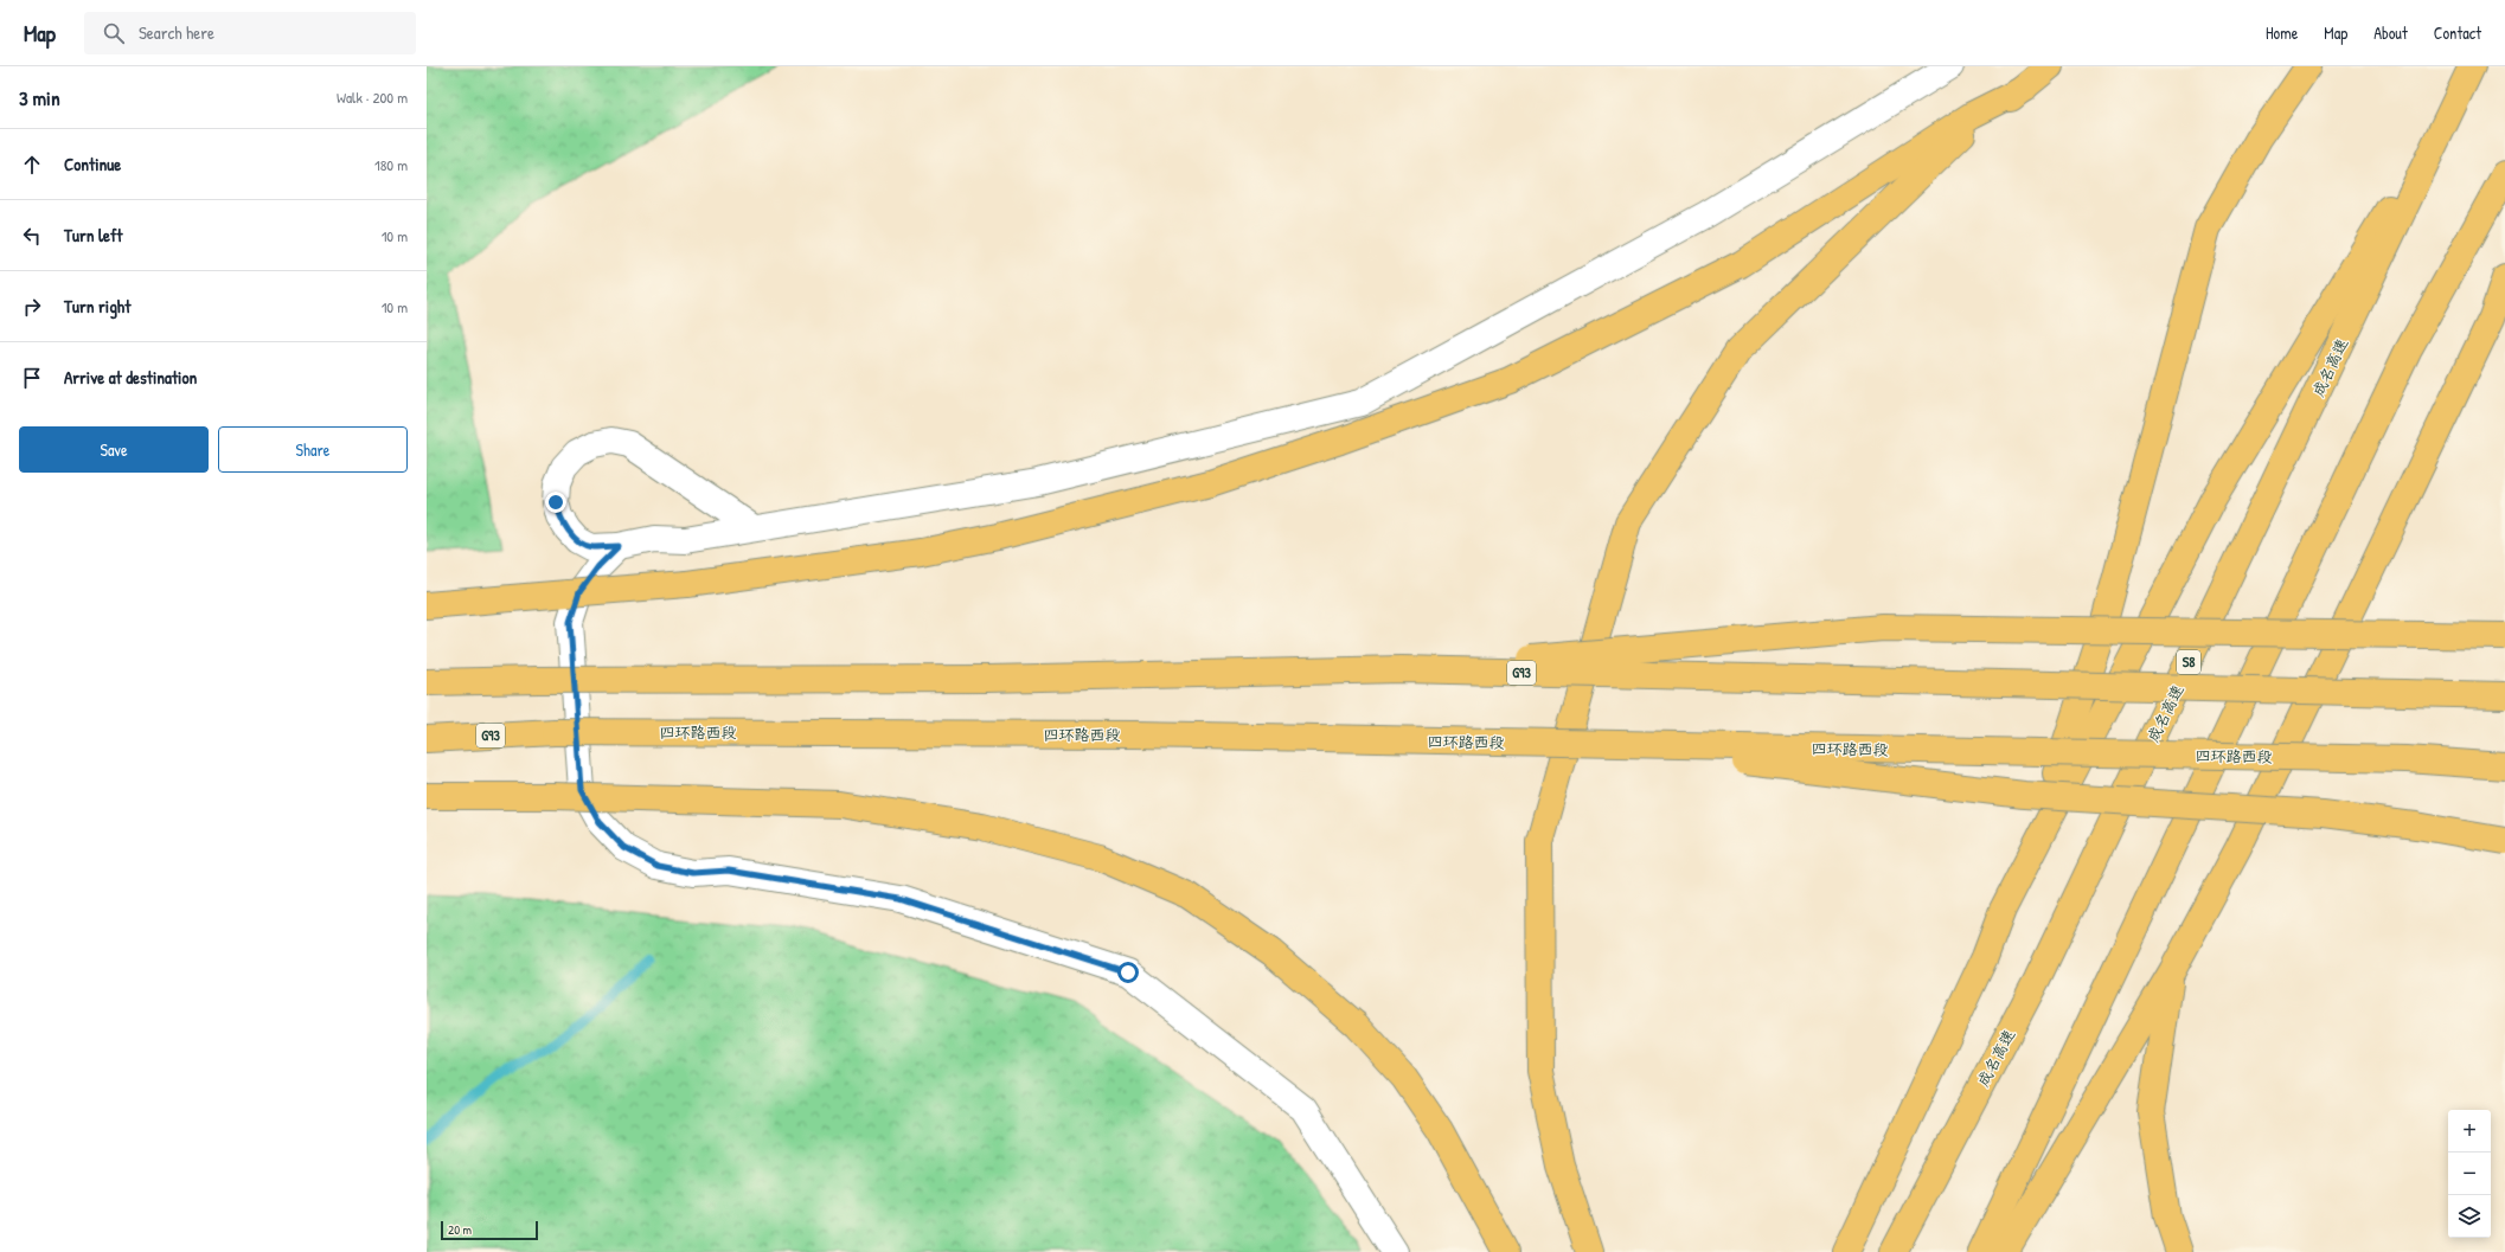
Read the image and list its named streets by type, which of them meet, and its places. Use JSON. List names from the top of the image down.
{
  "streets": {
    "highway": [
      "成名高速",
      "S8",
      "G93",
      "四环路西段"
    ]
  },
  "scale_bar": "20 m",
  "page": {
    "header": "Map",
    "search": "Search here",
    "nav": [
      "Home",
      "Map",
      "About",
      "Contact"
    ],
    "heading": ["3 min", "Walk · 200 m"],
    "list": [
      ["Continue", "180 m"],
      ["Turn left", "10 m"],
      ["Turn right", "10 m"],
      "Arrive at destination"
    ],
    "buttons": ["Save", "Share"],
    "map_buttons": ["+", "−"],
    "scale": "20 m"
  }
}
